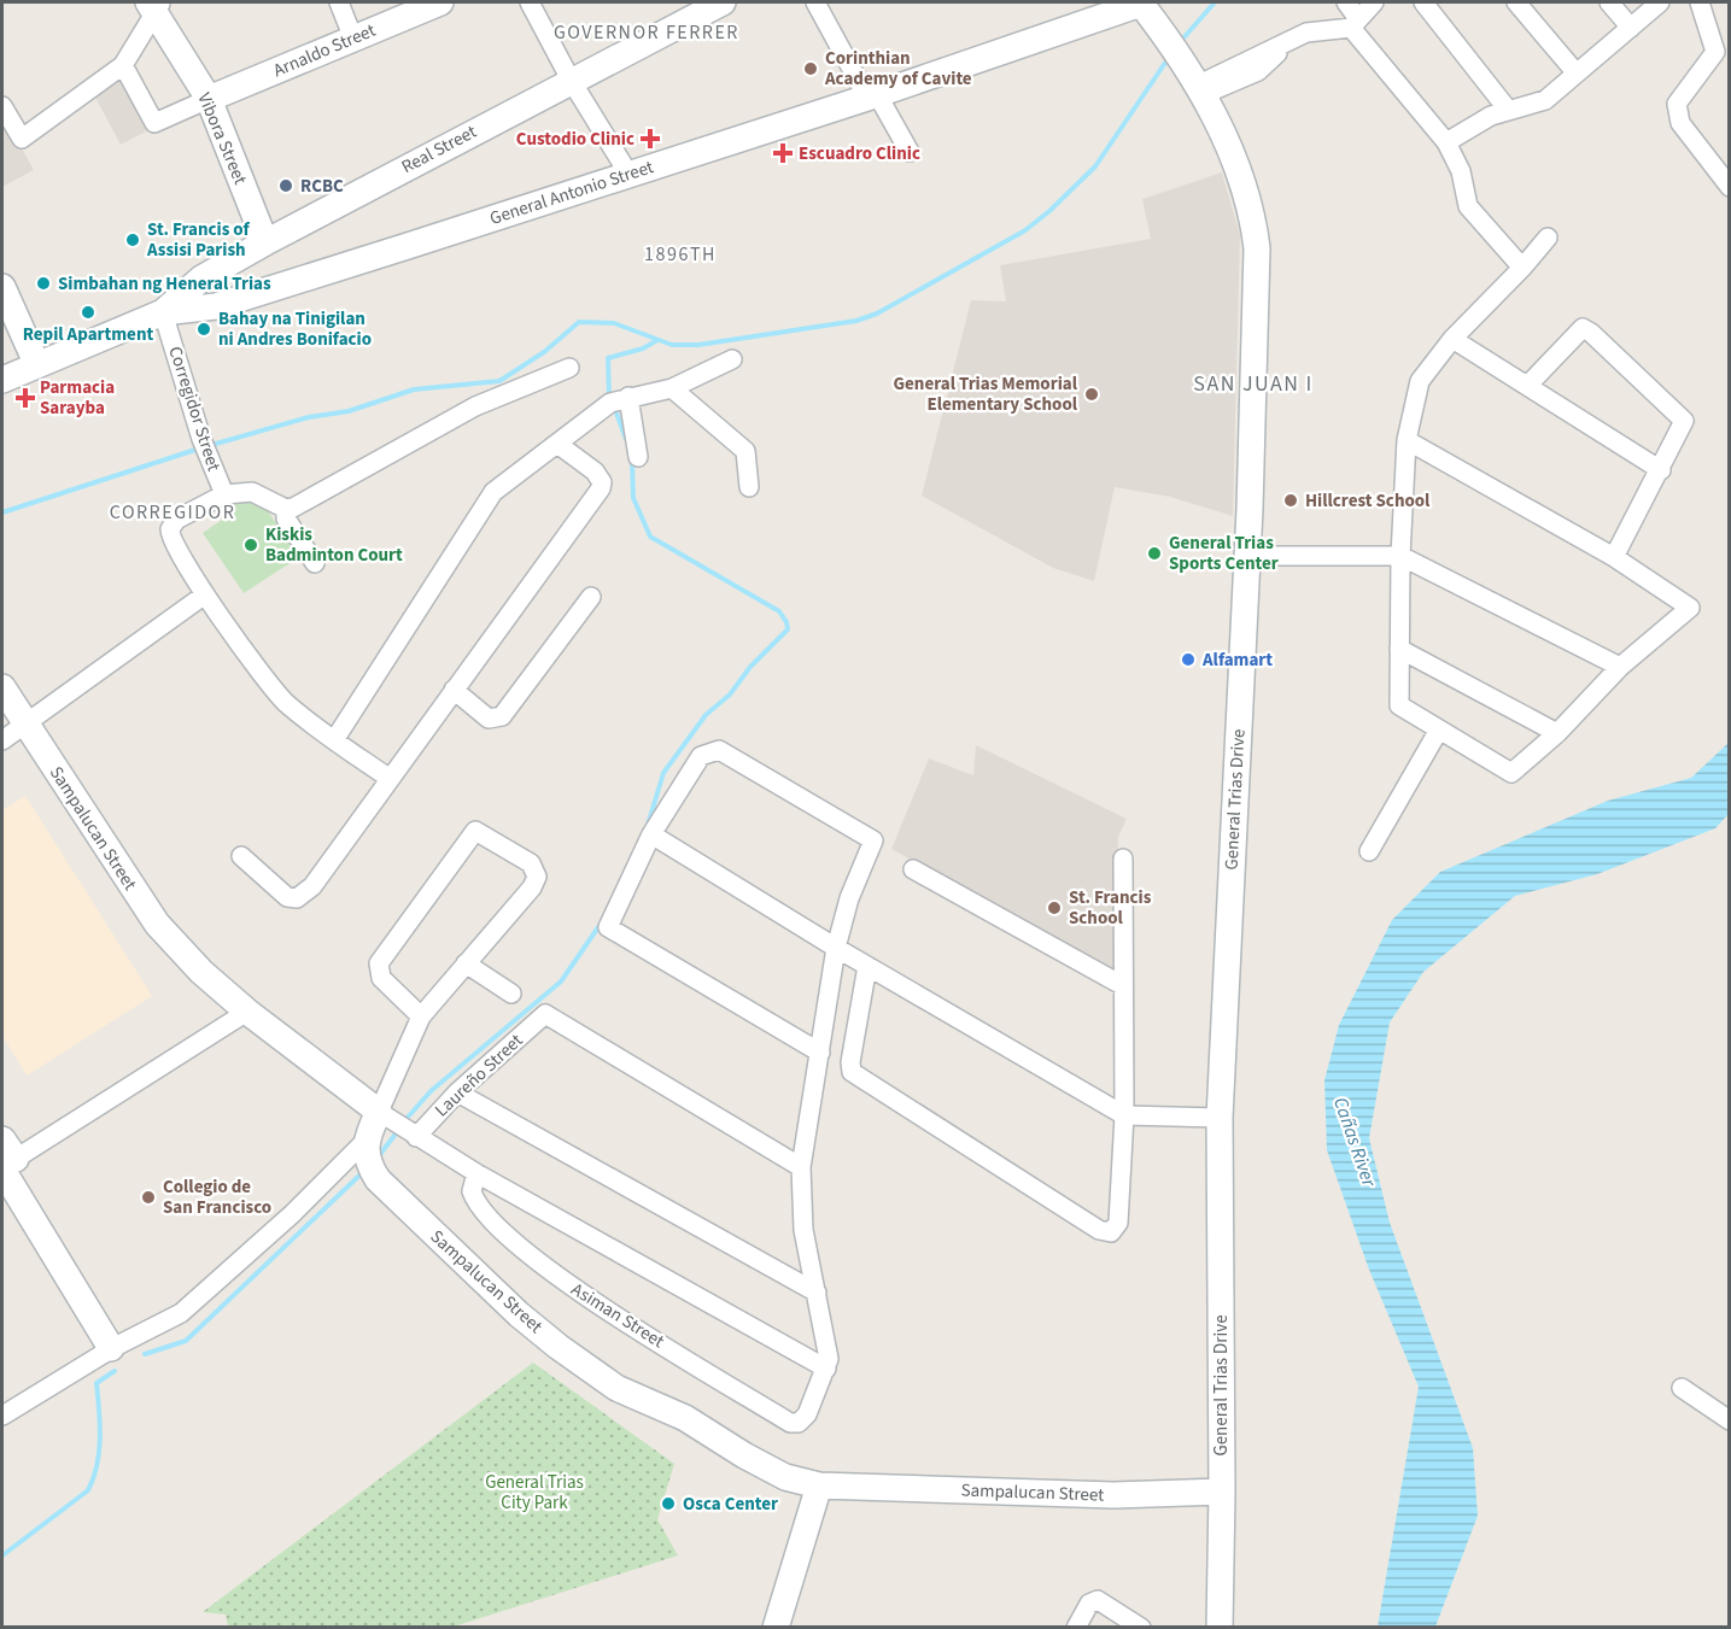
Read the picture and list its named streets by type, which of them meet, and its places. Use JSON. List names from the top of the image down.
{
  "streets": {
    "main road": [
      "Arnaldo Street",
      "Vibora Street",
      "Real Street",
      "General Antonio Street",
      "General Trias Drive",
      "Sampalucan Street"
    ],
    "street": ["Corregidor Street", "Laureño Street", "Asiman Street"]
  },
  "crossings": [
    ["Arnaldo Street", "Vibora Street"],
    ["Vibora Street", "Real Street"],
    ["Real Street", "General Antonio Street"],
    ["Real Street", "Corregidor Street"],
    ["General Antonio Street", "Corregidor Street"],
    ["General Antonio Street", "General Trias Drive"],
    ["General Trias Drive", "Sampalucan Street"]
  ],
  "districts": [
    "GOVERNOR FERRER",
    "1896TH",
    "SAN JUAN I",
    "CORREGIDOR"
  ],
  "water": ["Cañas River"],
  "parks": ["General Trias City Park"],
  "places": {
    "other": [
      "Corinthian Academy of Cavite",
      "RCBC",
      "St. Francis of Assisi Parish",
      "Simbahan ng Heneral Trias",
      "Repil Apartment",
      "Bahay na Tinigilan ni Andres Bonifacio",
      "General Trias Memorial Elementary School",
      "Hillcrest School",
      "Kiskis Badminton Court",
      "General Trias Sports Center",
      "Alfamart",
      "St. Francis School",
      "Collegio de San Francisco",
      "Osca Center"
    ],
    "health": ["Custodio Clinic", "Escuadro Clinic", "Parmacia Sarayba"]
  }
}
